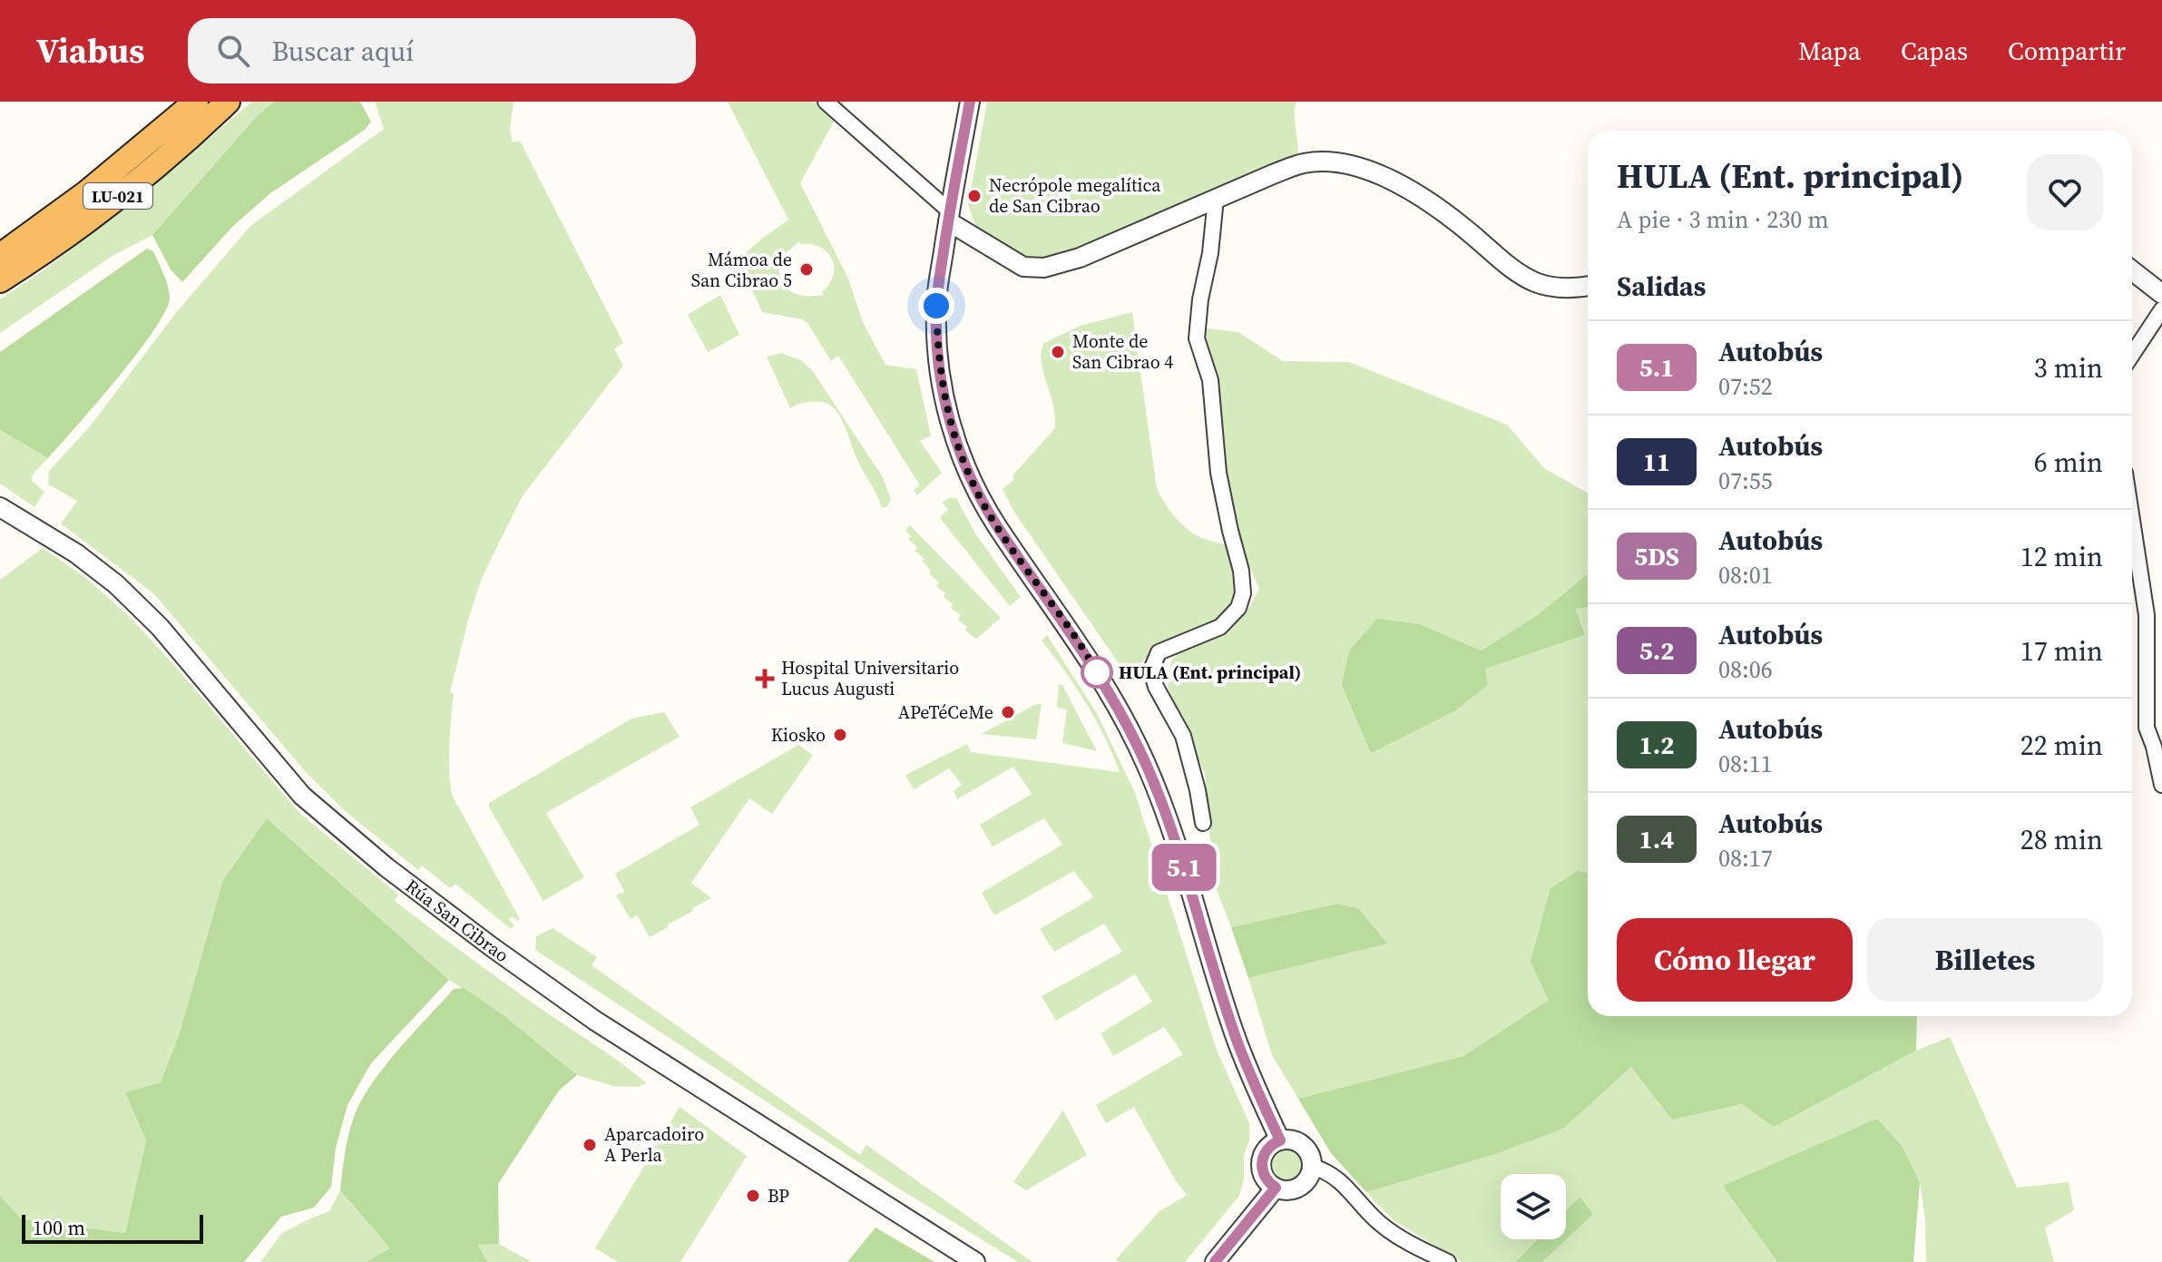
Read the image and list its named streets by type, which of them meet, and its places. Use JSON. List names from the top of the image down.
{
  "streets": {
    "highway": ["LU-021"],
    "street": ["Rúa San Cibrao"]
  },
  "places": {
    "other": [
      "Necrópole megalítica de San Cibrao",
      "Mámoa de San Cibrao 5",
      "Monte de San Cibrao 4",
      "HULA (Ent. principal)",
      "APeTéCeMe",
      "Kiosko",
      "Aparcadoiro A Perla",
      "BP"
    ],
    "health": ["Hospital Universitario Lucus Augusti"]
  },
  "lines": ["bus line 5.1"],
  "scale_bar": "100 m",
  "page": {
    "header": "Viabus",
    "search": "Buscar aquí",
    "nav": ["Mapa", "Capas", "Compartir"],
    "on_map": "5.1",
    "heading": [
      ["HULA (Ent. principal)", "A pie · 3 min · 230 m"],
      "Salidas"
    ],
    "list": [
      {
        "mark": "5.1",
        "name": "Autobús",
        "note": "07:52",
        "value": "3 min"
      },
      {
        "mark": "11",
        "name": "Autobús",
        "note": "07:55",
        "value": "6 min"
      },
      {
        "mark": "5DS",
        "name": "Autobús",
        "note": "08:01",
        "value": "12 min"
      },
      {
        "mark": "5.2",
        "name": "Autobús",
        "note": "08:06",
        "value": "17 min"
      },
      {
        "mark": "1.2",
        "name": "Autobús",
        "note": "08:11",
        "value": "22 min"
      },
      {
        "mark": "1.4",
        "name": "Autobús",
        "note": "08:17",
        "value": "28 min"
      }
    ],
    "buttons": ["Cómo llegar", "Billetes"],
    "scale": "100 m"
  }
}
